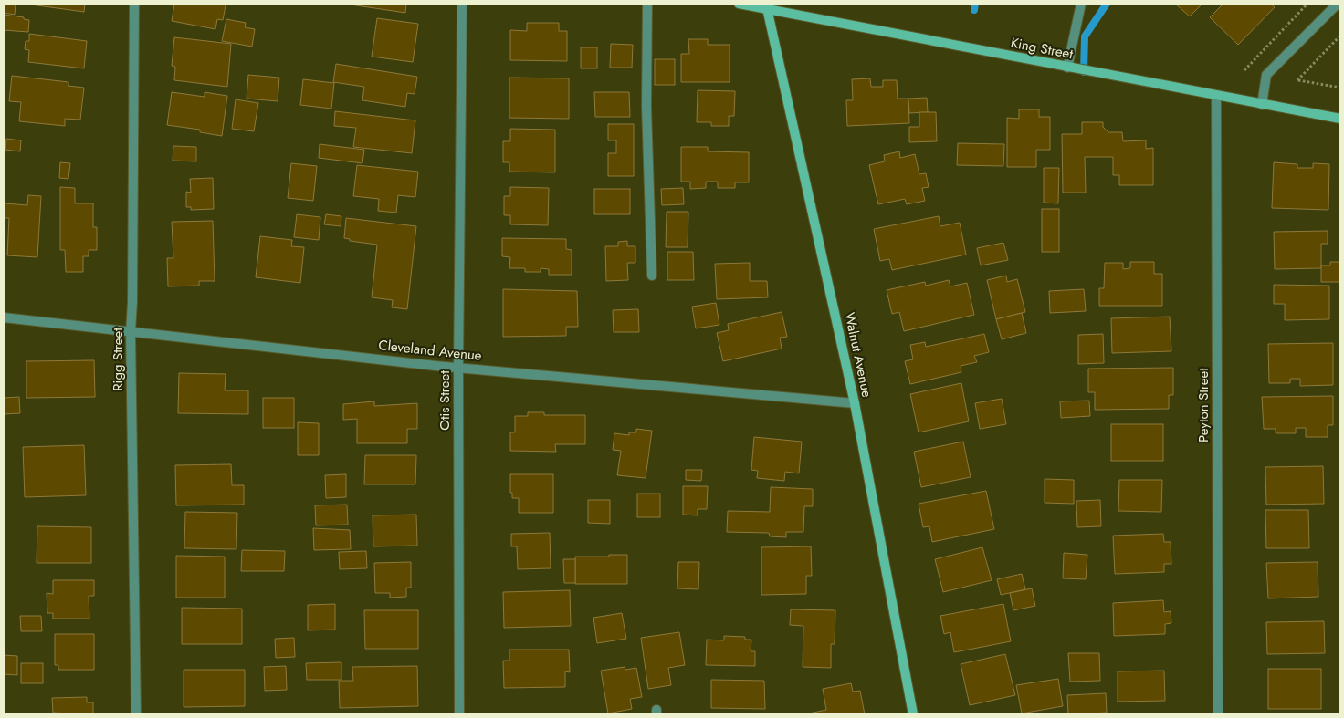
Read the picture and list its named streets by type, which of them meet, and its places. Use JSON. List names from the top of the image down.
{
  "streets": {
    "street": [
      "King Street",
      "Cleveland Avenue",
      "Walnut Avenue",
      "Rigg Street",
      "Otis Street",
      "Peyton Street"
    ]
  },
  "crossings": [
    ["King Street", "Walnut Avenue"],
    ["King Street", "Peyton Street"],
    ["Cleveland Avenue", "Walnut Avenue"],
    ["Cleveland Avenue", "Rigg Street"],
    ["Cleveland Avenue", "Otis Street"]
  ]
}
